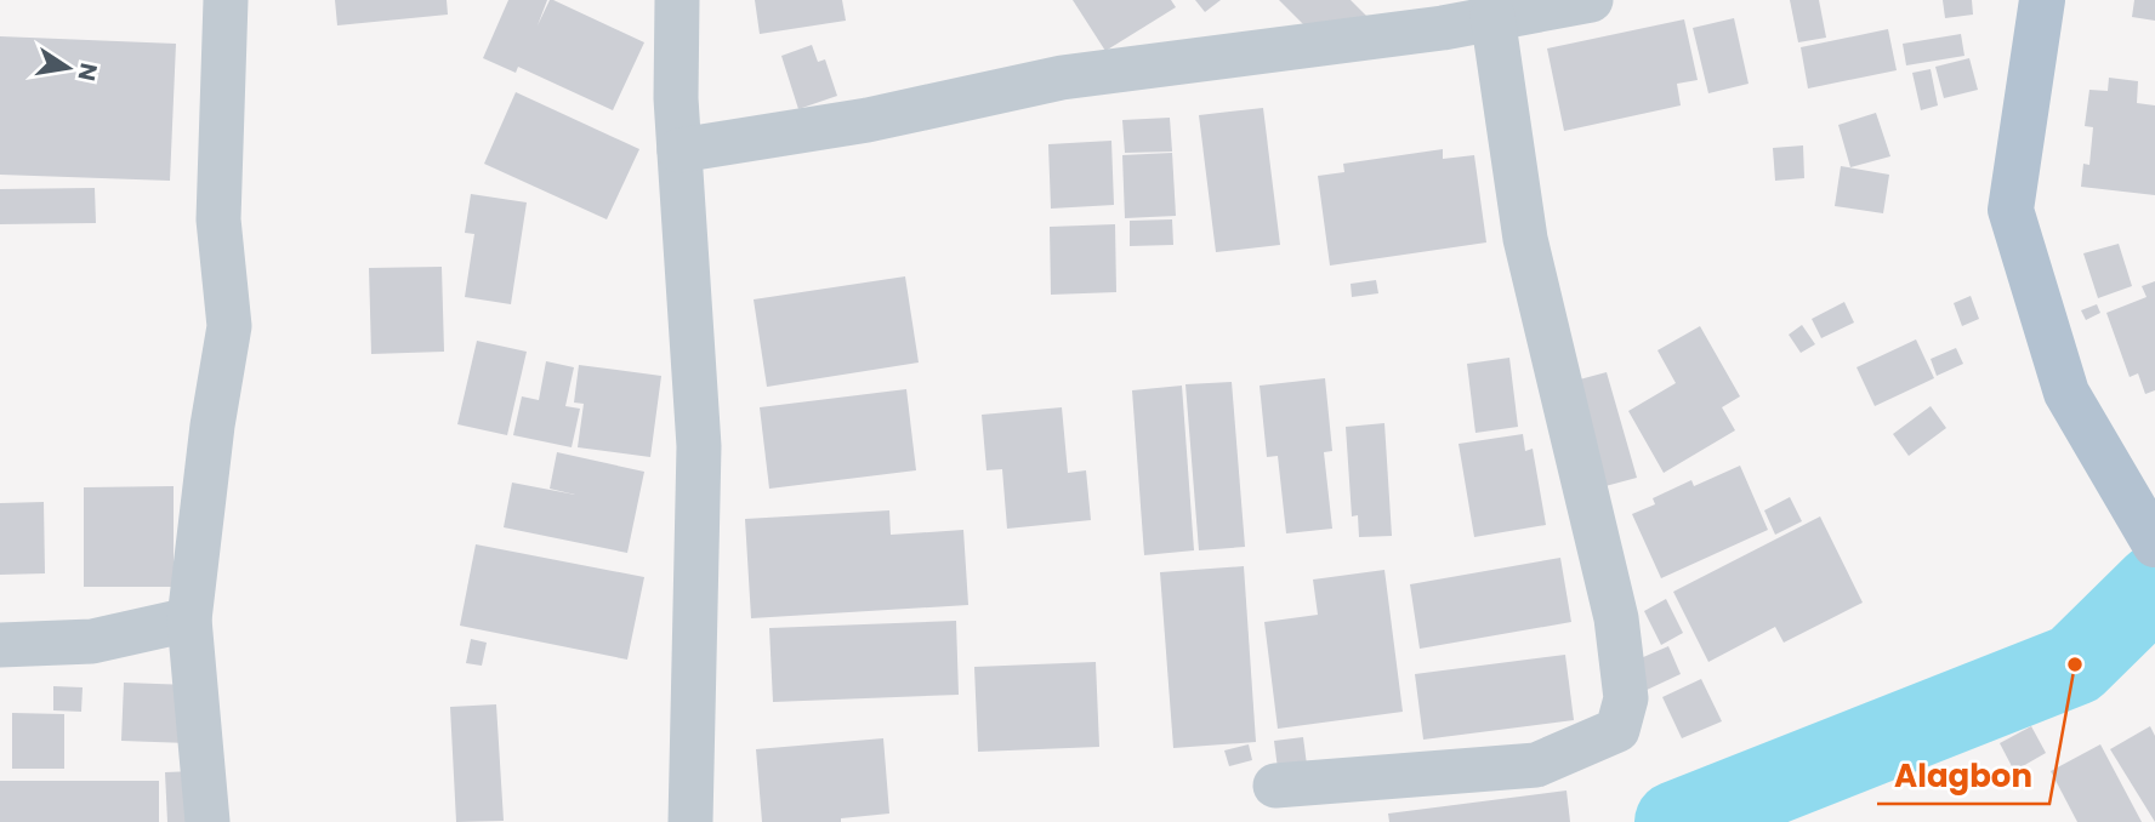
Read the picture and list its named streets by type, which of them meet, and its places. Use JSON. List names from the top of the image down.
{
  "places": ["Alagbon"],
  "north": "right"
}
